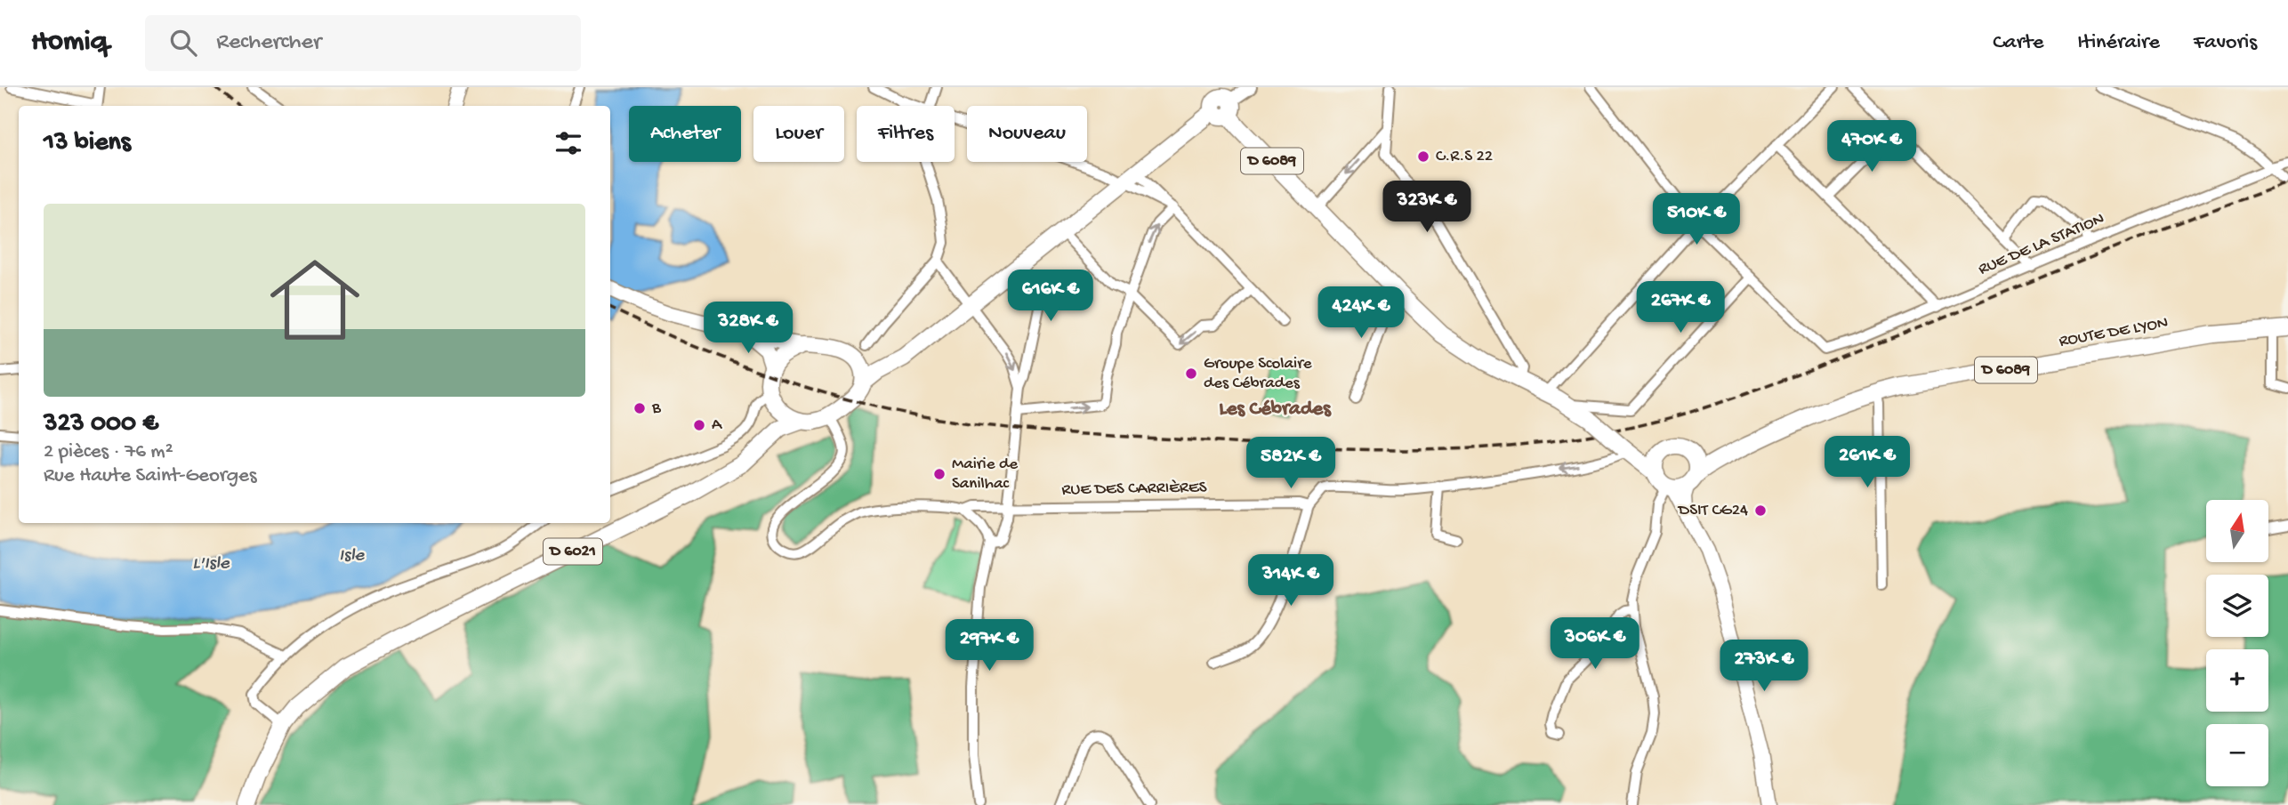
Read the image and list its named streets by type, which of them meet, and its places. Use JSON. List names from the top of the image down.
{
  "streets": {
    "main road": ["D 6089", "ROUTE DE LYON", "D 6021"],
    "street": ["RUE DE LA STATION", "RUE DES CARRIÈRES"]
  },
  "crossings": [
    ["D 6089", "ROUTE DE LYON"],
    ["RUE DES CARRIÈRES", "D 6021"]
  ],
  "districts": ["Les Cébrades"],
  "water": ["Isle", "L'Isle"],
  "places": [
    "C.R.S 22",
    "Groupe Scolaire des Cébrades",
    "B",
    "A",
    "Mairie de Sanilhac",
    "DSIT CG24"
  ],
  "north": "top",
  "page": {
    "header": "Homiq",
    "search": "Rechercher",
    "nav": ["Carte", "Itinéraire", "Favoris"],
    "chip": [
      "Acheter",
      "Louer",
      "Filtres",
      "Nouveau"
    ],
    "heading": "13 biens",
    "price": [
      "470K €",
      "323K €",
      "510K €",
      "616K €",
      "267K €",
      "424K €",
      "328K €",
      "261K €",
      "582K €",
      "314K €",
      "306K €",
      "297K €",
      "273K €"
    ],
    "list": [
      {
        "name": "323 000 €",
        "note": "2 pièces · 76 m² · Rue Haute Saint-Georges"
      }
    ],
    "map_buttons": ["+", "−"]
  }
}
